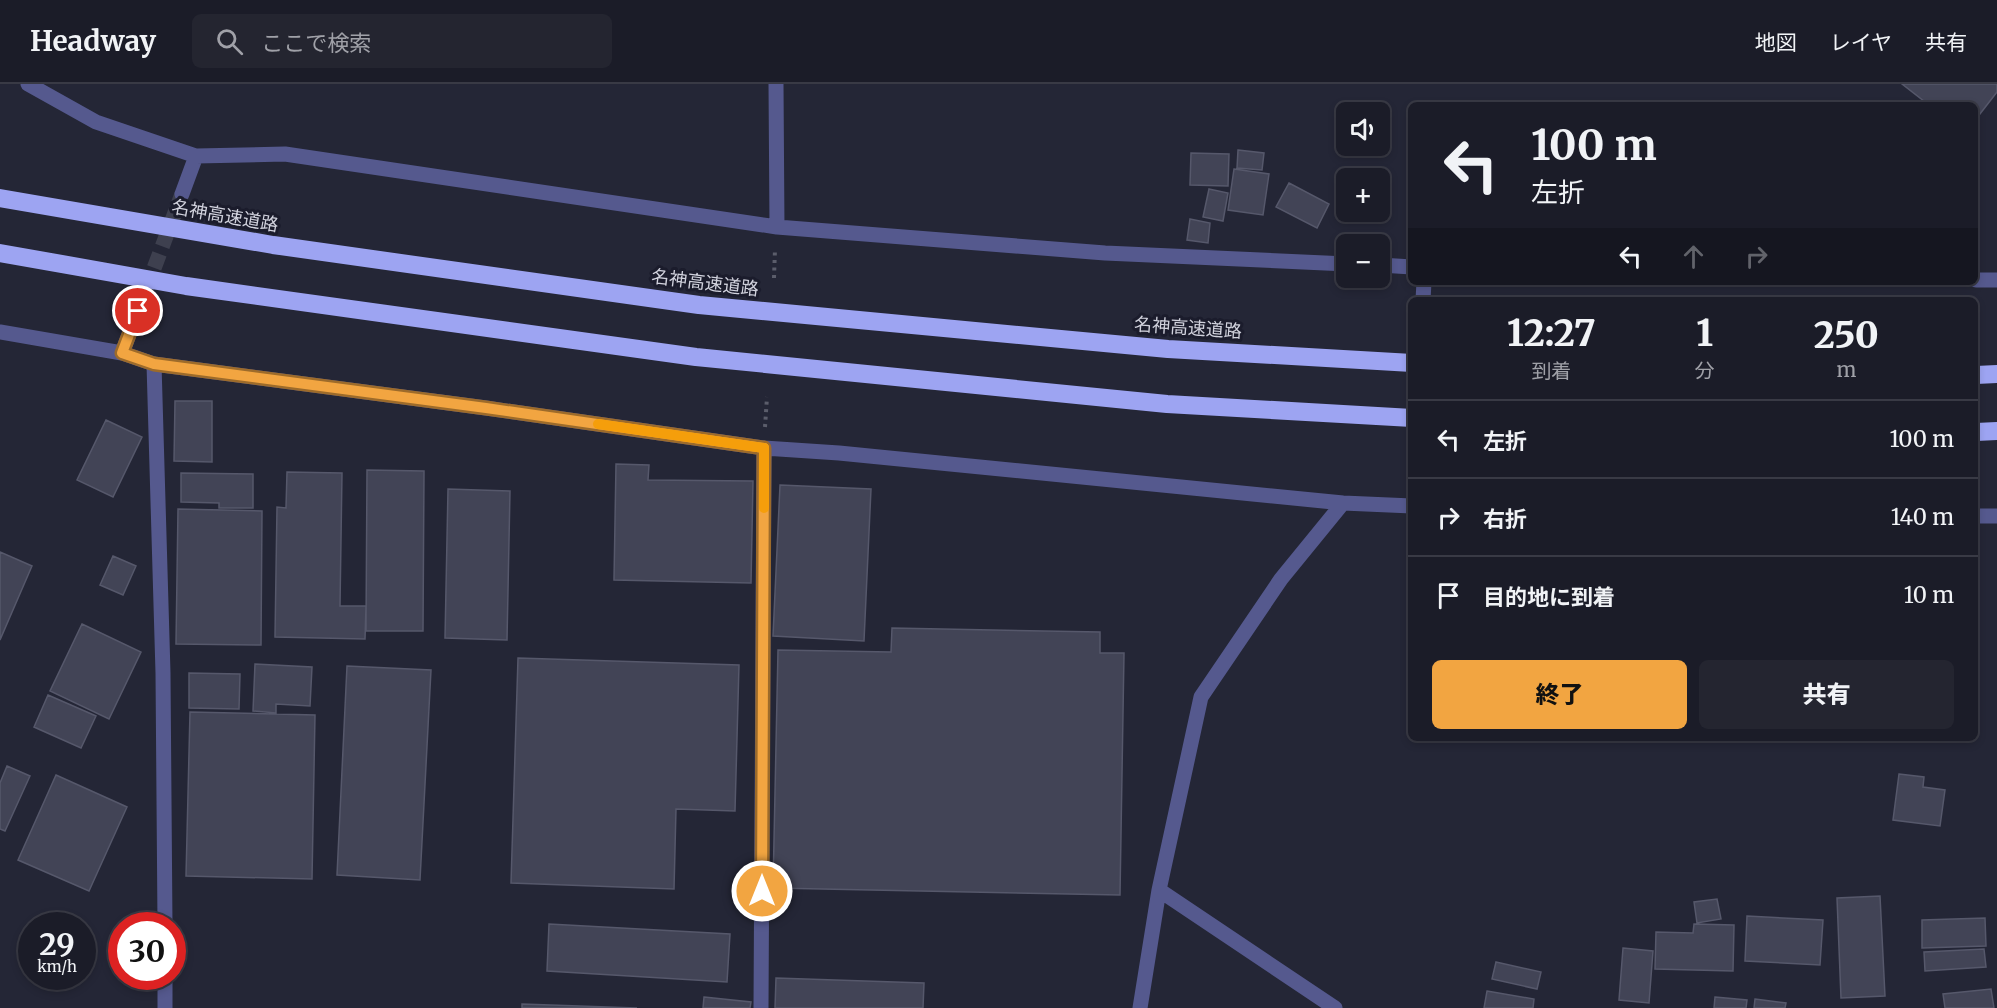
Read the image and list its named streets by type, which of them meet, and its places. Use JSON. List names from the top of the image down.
{
  "streets": {
    "highway": ["名神高速道路"]
  },
  "page": {
    "header": "Headway",
    "search": "ここで検索",
    "nav": ["地図", "レイヤ", "共有"],
    "map_buttons": ["+", "−"],
    "turn": ["100 m", "左折"],
    "eta": [
      "12:27",
      "到着",
      "1",
      "分",
      "250",
      "m"
    ],
    "list": [
      {
        "name": "左折",
        "value": "100 m"
      },
      {
        "name": "右折",
        "value": "140 m"
      },
      {
        "name": "目的地に到着",
        "value": "10 m"
      }
    ],
    "buttons": ["終了", "共有"],
    "speed": "29 km/h",
    "limit": "30"
  }
}
